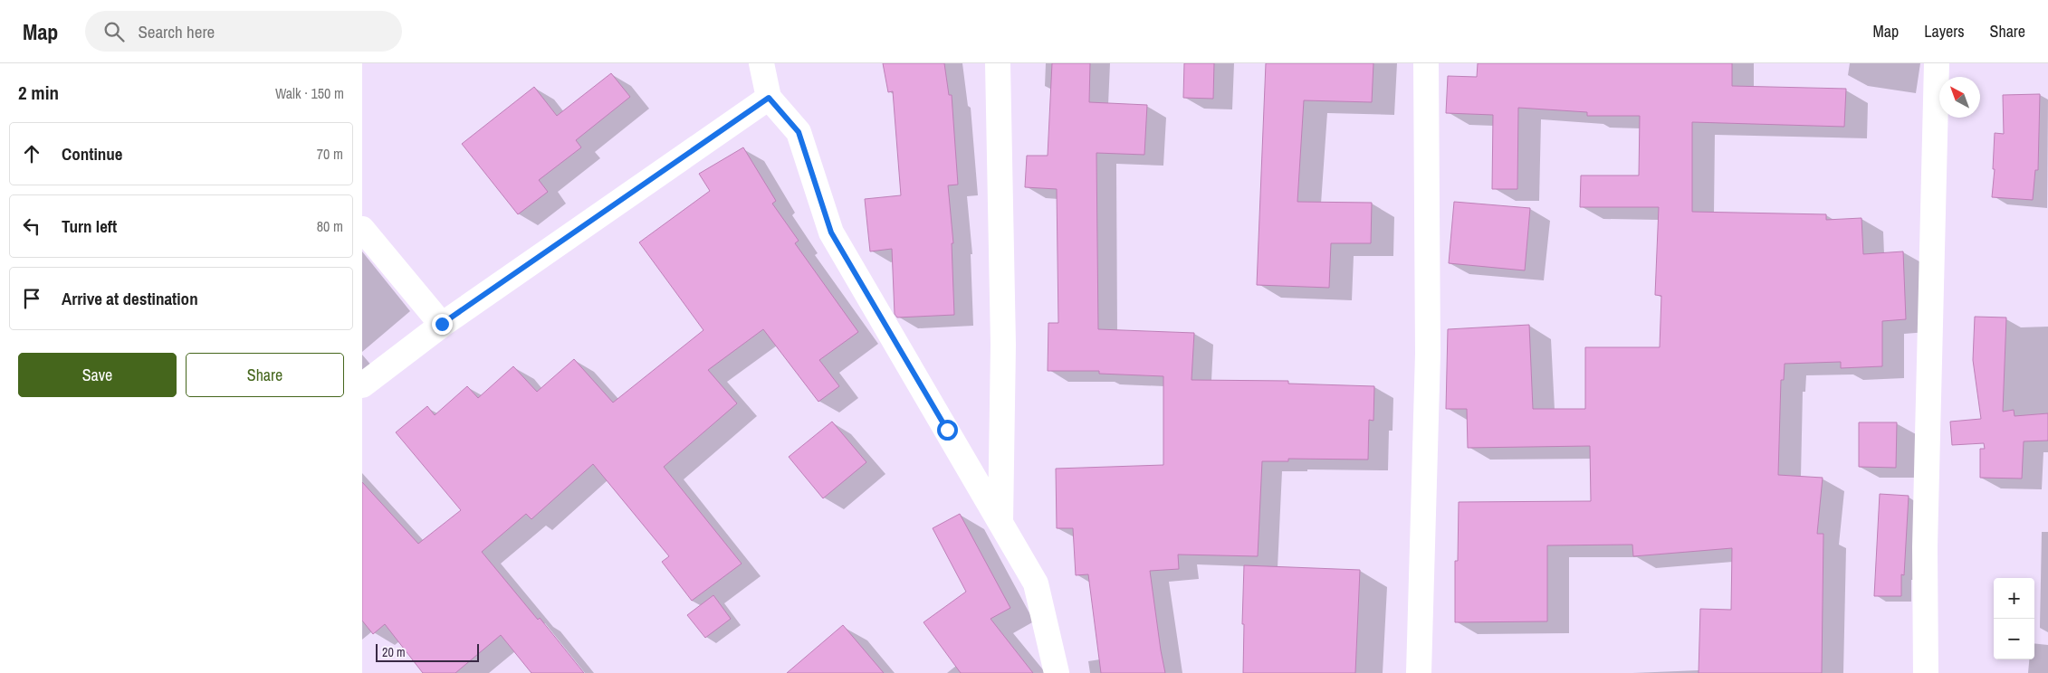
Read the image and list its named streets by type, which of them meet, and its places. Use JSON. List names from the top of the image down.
{
  "scale_bar": "20 m",
  "north": "top left",
  "page": {
    "header": "Map",
    "search": "Search here",
    "nav": ["Map", "Layers", "Share"],
    "heading": ["2 min", "Walk · 150 m"],
    "list": [
      ["Continue", "70 m"],
      ["Turn left", "80 m"],
      "Arrive at destination"
    ],
    "buttons": ["Save", "Share"],
    "map_buttons": ["+", "−"],
    "scale": "20 m"
  }
}
